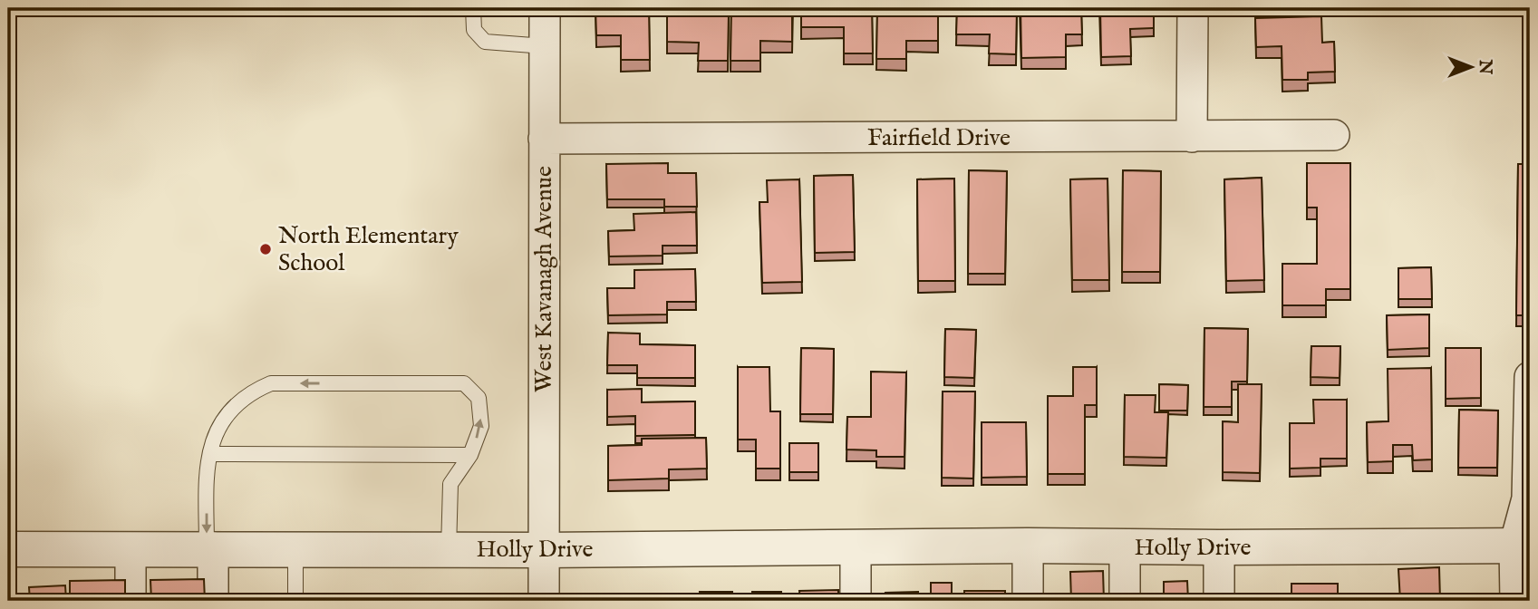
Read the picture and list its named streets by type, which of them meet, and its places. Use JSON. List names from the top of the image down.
{
  "streets": {
    "street": ["Fairfield Drive", "West Kavanagh Avenue", "Holly Drive"]
  },
  "crossings": [
    ["Fairfield Drive", "West Kavanagh Avenue"],
    ["West Kavanagh Avenue", "Holly Drive"]
  ],
  "places": ["North Elementary School"],
  "north": "right"
}
